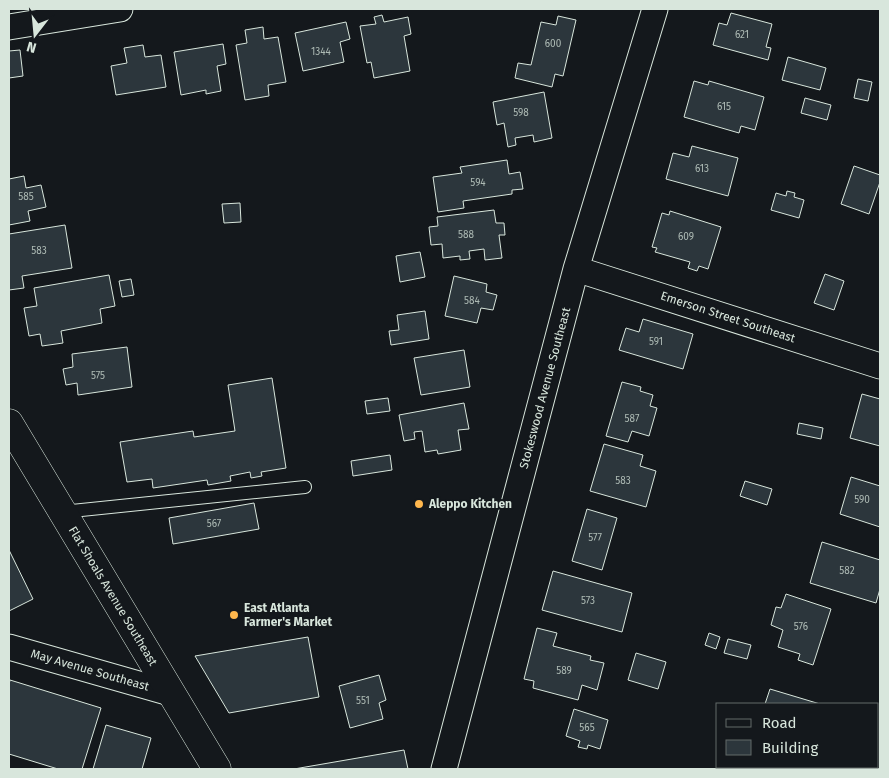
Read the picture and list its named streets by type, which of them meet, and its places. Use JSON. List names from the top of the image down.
{
  "streets": {
    "street": [
      "Emerson Street Southeast",
      "Stokeswood Avenue Southeast",
      "Flat Shoals Avenue Southeast",
      "May Avenue Southeast"
    ]
  },
  "crossings": [
    ["Emerson Street Southeast", "Stokeswood Avenue Southeast"],
    ["Flat Shoals Avenue Southeast", "May Avenue Southeast"]
  ],
  "places": ["Aleppo Kitchen", "East Atlanta Farmer's Market"],
  "house_numbers": [
    "621",
    "600",
    "1344",
    "615",
    "598",
    "613",
    "594",
    "585",
    "588",
    "609",
    "583",
    "584",
    "591",
    "575",
    "587",
    "583",
    "590",
    "567",
    "577",
    "582",
    "573",
    "576",
    "589",
    "551",
    "565"
  ],
  "legend": ["Road", "Building"],
  "north": "bottom"
}
